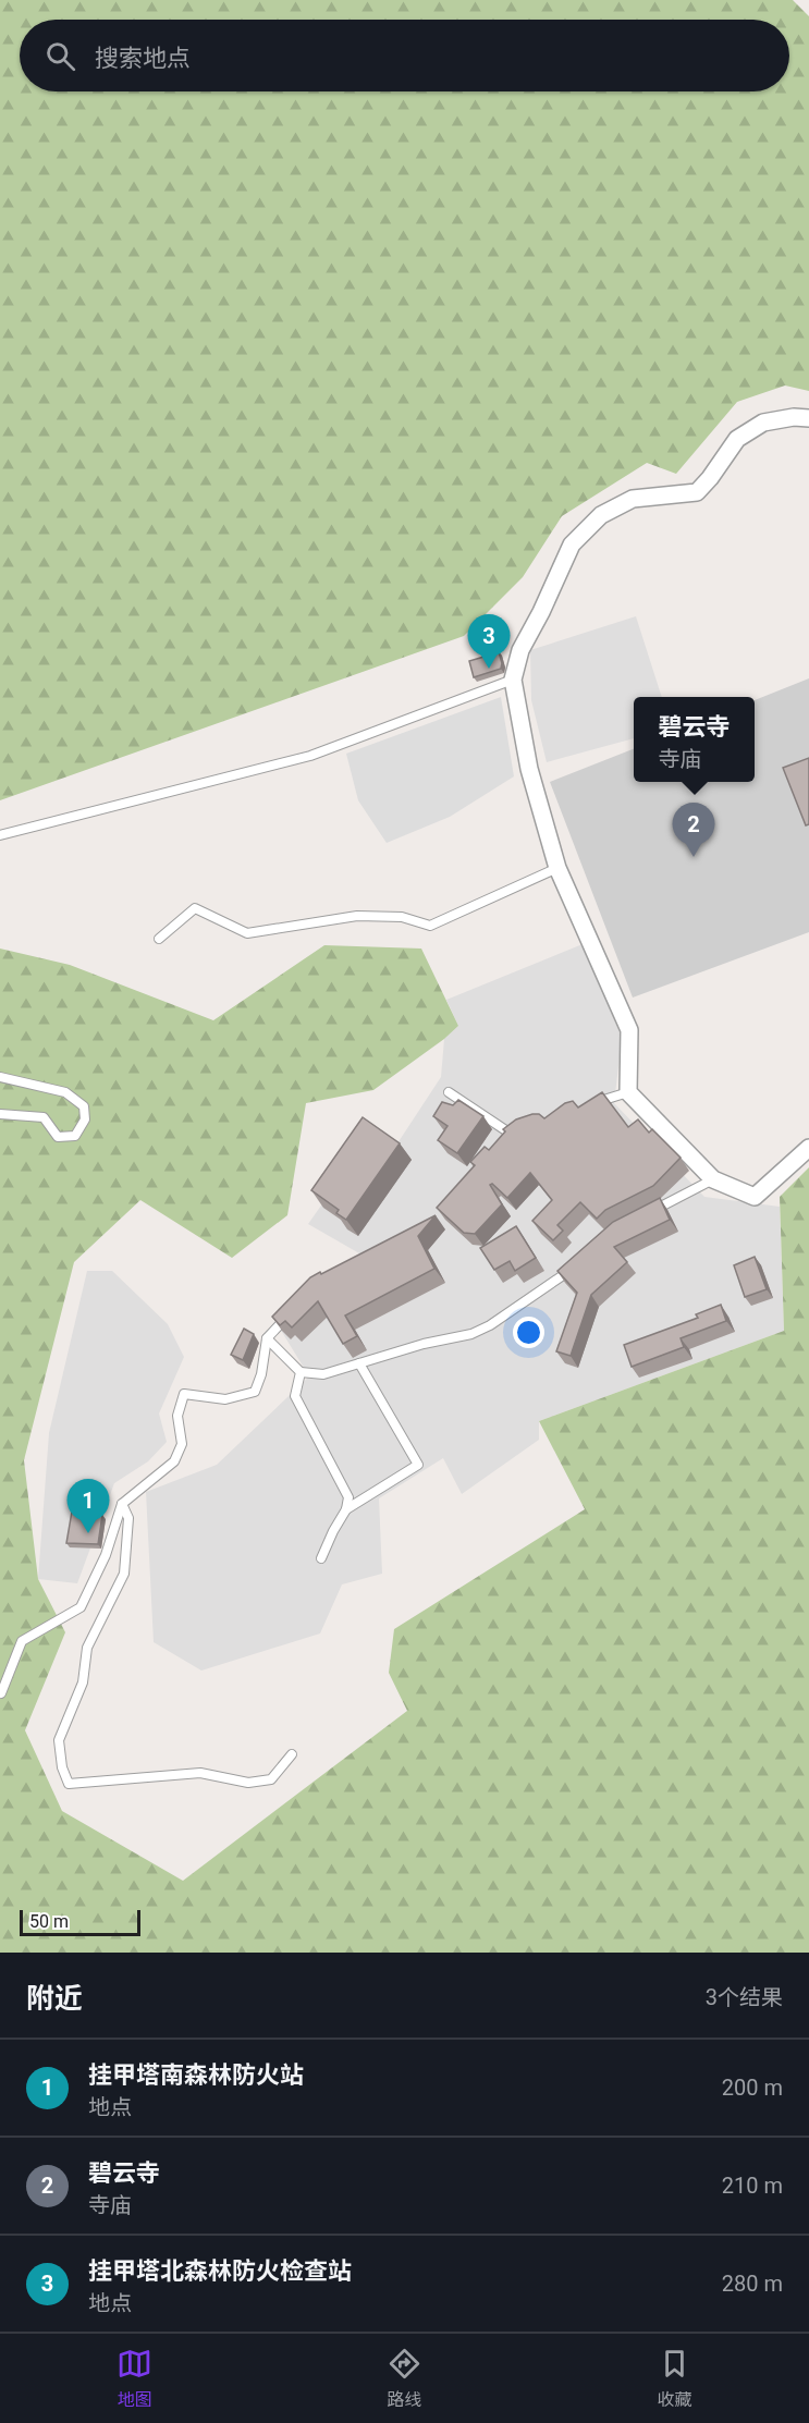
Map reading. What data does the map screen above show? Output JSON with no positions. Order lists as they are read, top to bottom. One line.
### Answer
{"scale_bar":"50 m","page":{"search":"搜索地点","pins":["3","2","1"],"popup":["碧云寺","寺庙"],"scale":"50 m","heading":["附近","3个结果"],"list":[{"mark":"1","name":"挂甲塔南森林防火站","note":"地点","value":"200 m"},{"mark":"2","name":"碧云寺","note":"寺庙","value":"210 m"},{"mark":"3","name":"挂甲塔北森林防火检查站","note":"地点","value":"280 m"}],"nav":["地图","路线","收藏"]}}
